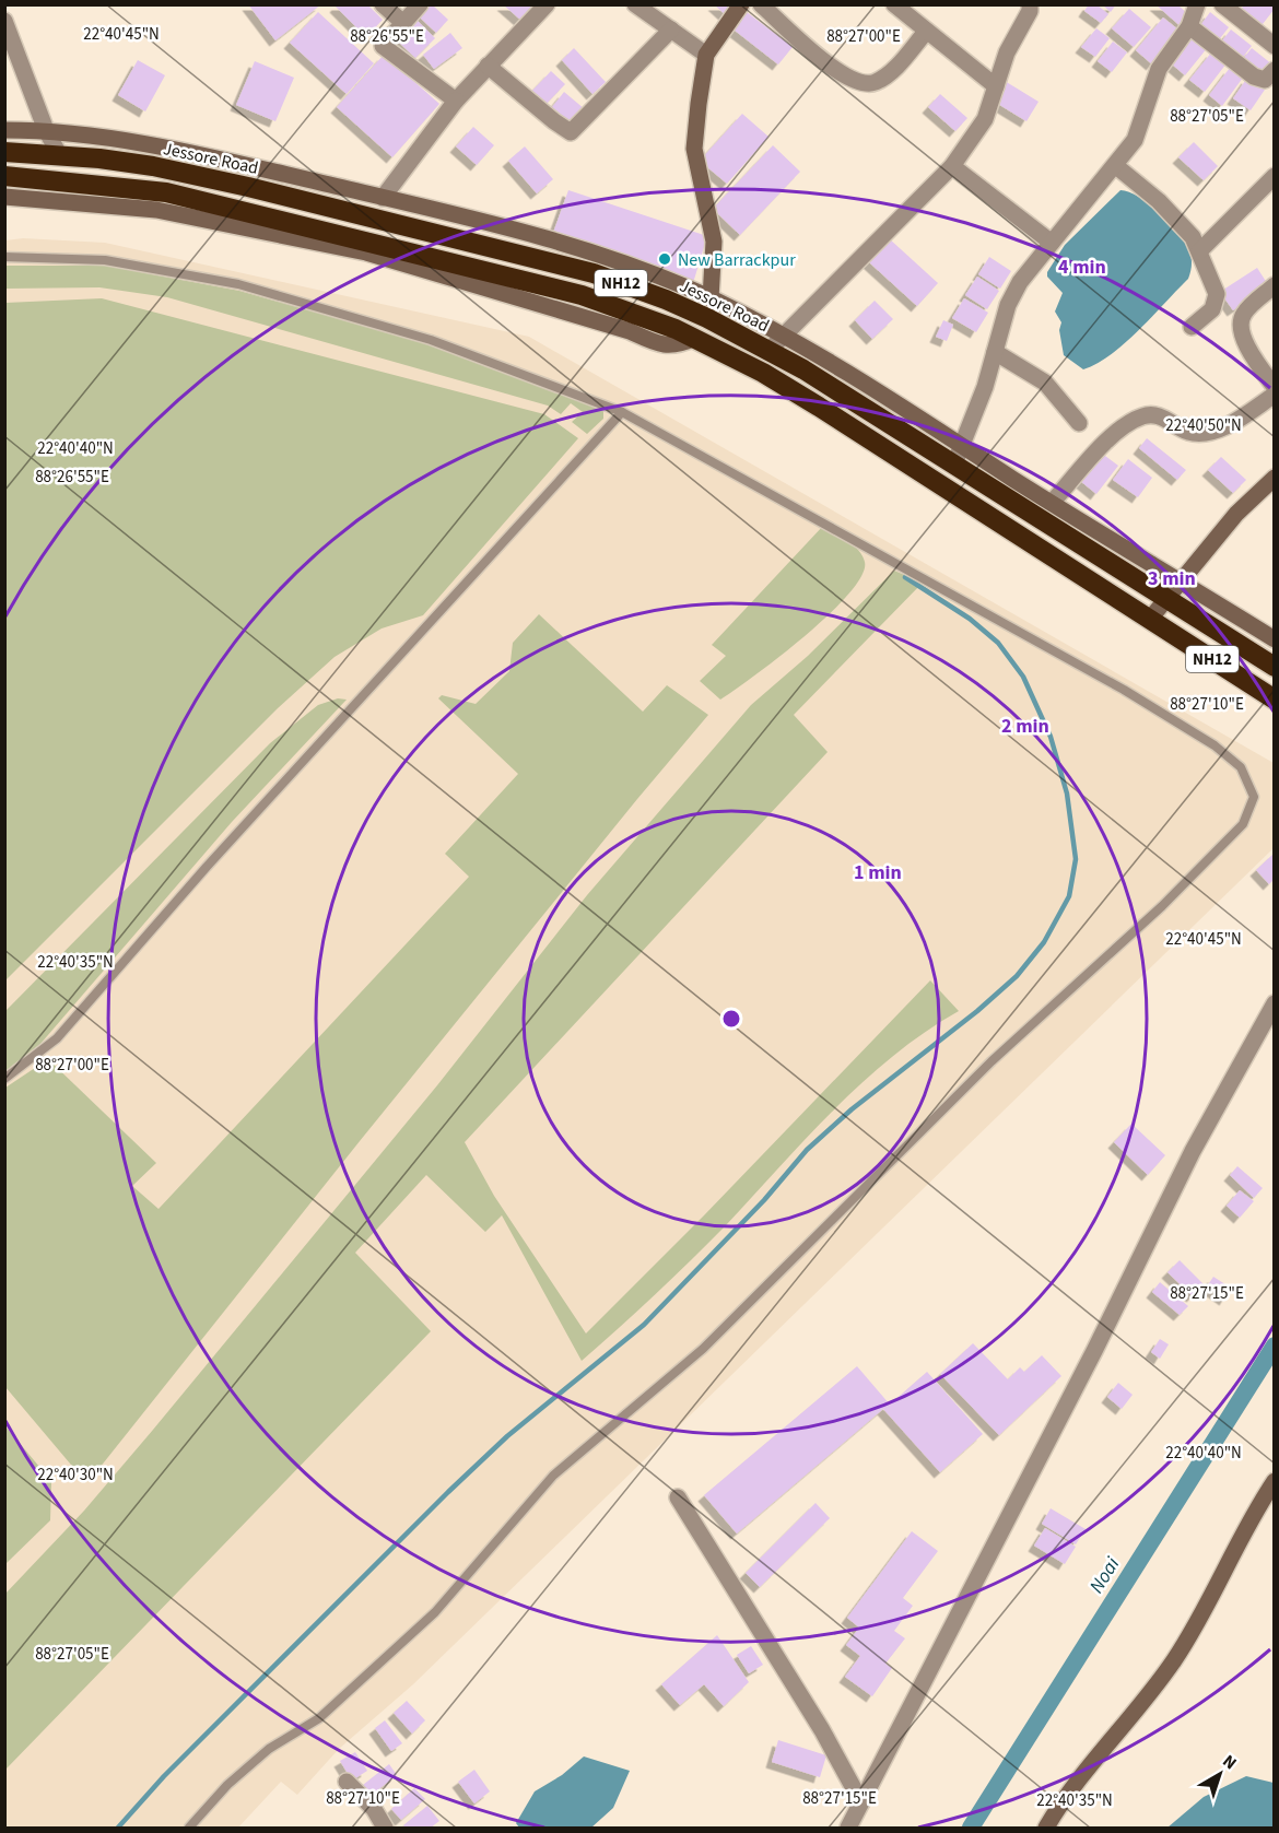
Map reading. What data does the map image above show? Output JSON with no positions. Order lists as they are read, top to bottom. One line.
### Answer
{"streets":{"highway":["Jessore Road","NH12"]},"water":["Noai"],"places":["New Barrackpur"],"north":"top right","coordinates":["22°40'45\"N","88°26'55\"E","88°27'00\"E","88°27'05\"E","22°40'50\"N","22°40'40\"N","88°27'10\"E","22°40'35\"N","88°27'15\"E","22°40'30\"N"],"rings":["4 min","3 min","2 min","1 min"]}
